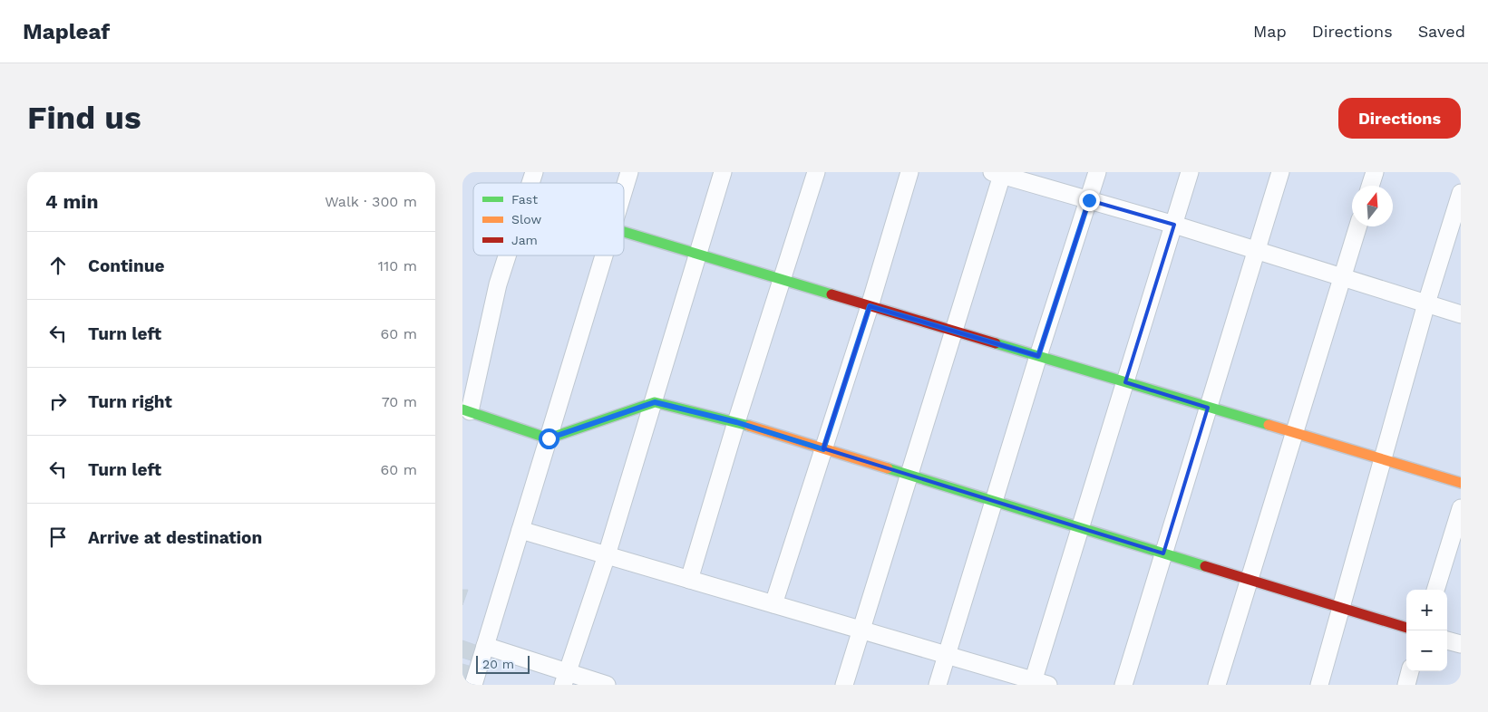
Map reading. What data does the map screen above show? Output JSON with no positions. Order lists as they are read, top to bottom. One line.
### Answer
{"legend":["Fast","Slow","Jam"],"scale_bar":"20 m","north":"top","page":{"header":"Mapleaf","nav":["Map","Directions","Saved"],"buttons":"Directions","title":"Find us","heading":["4 min","Walk · 300 m"],"list":[["Continue","110 m"],["Turn left","60 m"],["Turn right","70 m"],["Turn left","60 m"],"Arrive at destination"],"map_buttons":["+","−"],"scale":"20 m"}}
